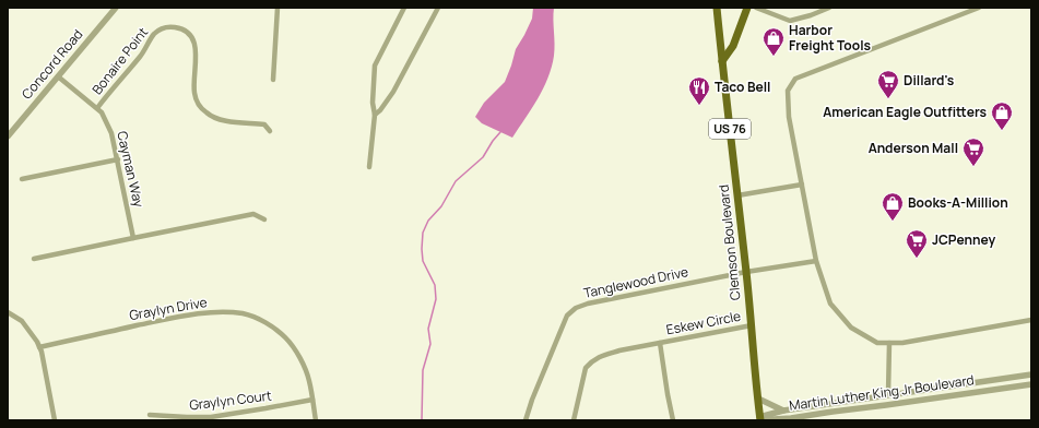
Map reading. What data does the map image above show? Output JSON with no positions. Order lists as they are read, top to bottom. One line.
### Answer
{"streets":{"main road":["US 76","Clemson Boulevard"],"street":["Bonaire Point","Concord Road","Cayman Way","Tanglewood Drive","Graylyn Drive","Eskew Circle","Martin Luther King Jr Boulevard","Graylyn Court"]},"crossings":[["Bonaire Point","Cayman Way"],["Concord Road","Cayman Way"],["Clemson Boulevard","Tanglewood Drive"],["Clemson Boulevard","Eskew Circle"],["Clemson Boulevard","Martin Luther King Jr Boulevard"],["Graylyn Drive","Graylyn Court"]],"places":{"shop":["Harbor Freight Tools","American Eagle Outfitters","Books-A-Million"],"supermarket":["Dillard's","Anderson Mall","JCPenney"],"restaurant":["Taco Bell"]}}
